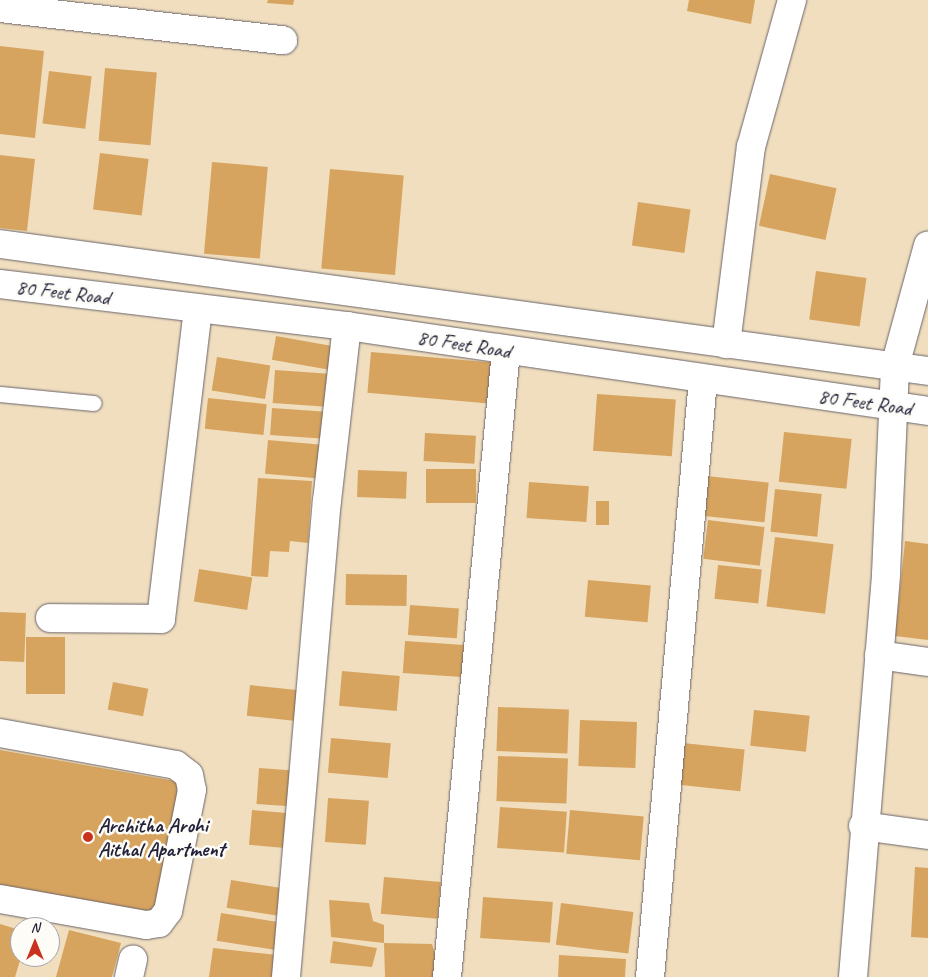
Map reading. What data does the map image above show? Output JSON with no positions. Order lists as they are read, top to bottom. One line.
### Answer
{"streets":{"street":["80 Feet Road"]},"places":["Architha Arohi Aithal Apartment"],"north":"top"}
